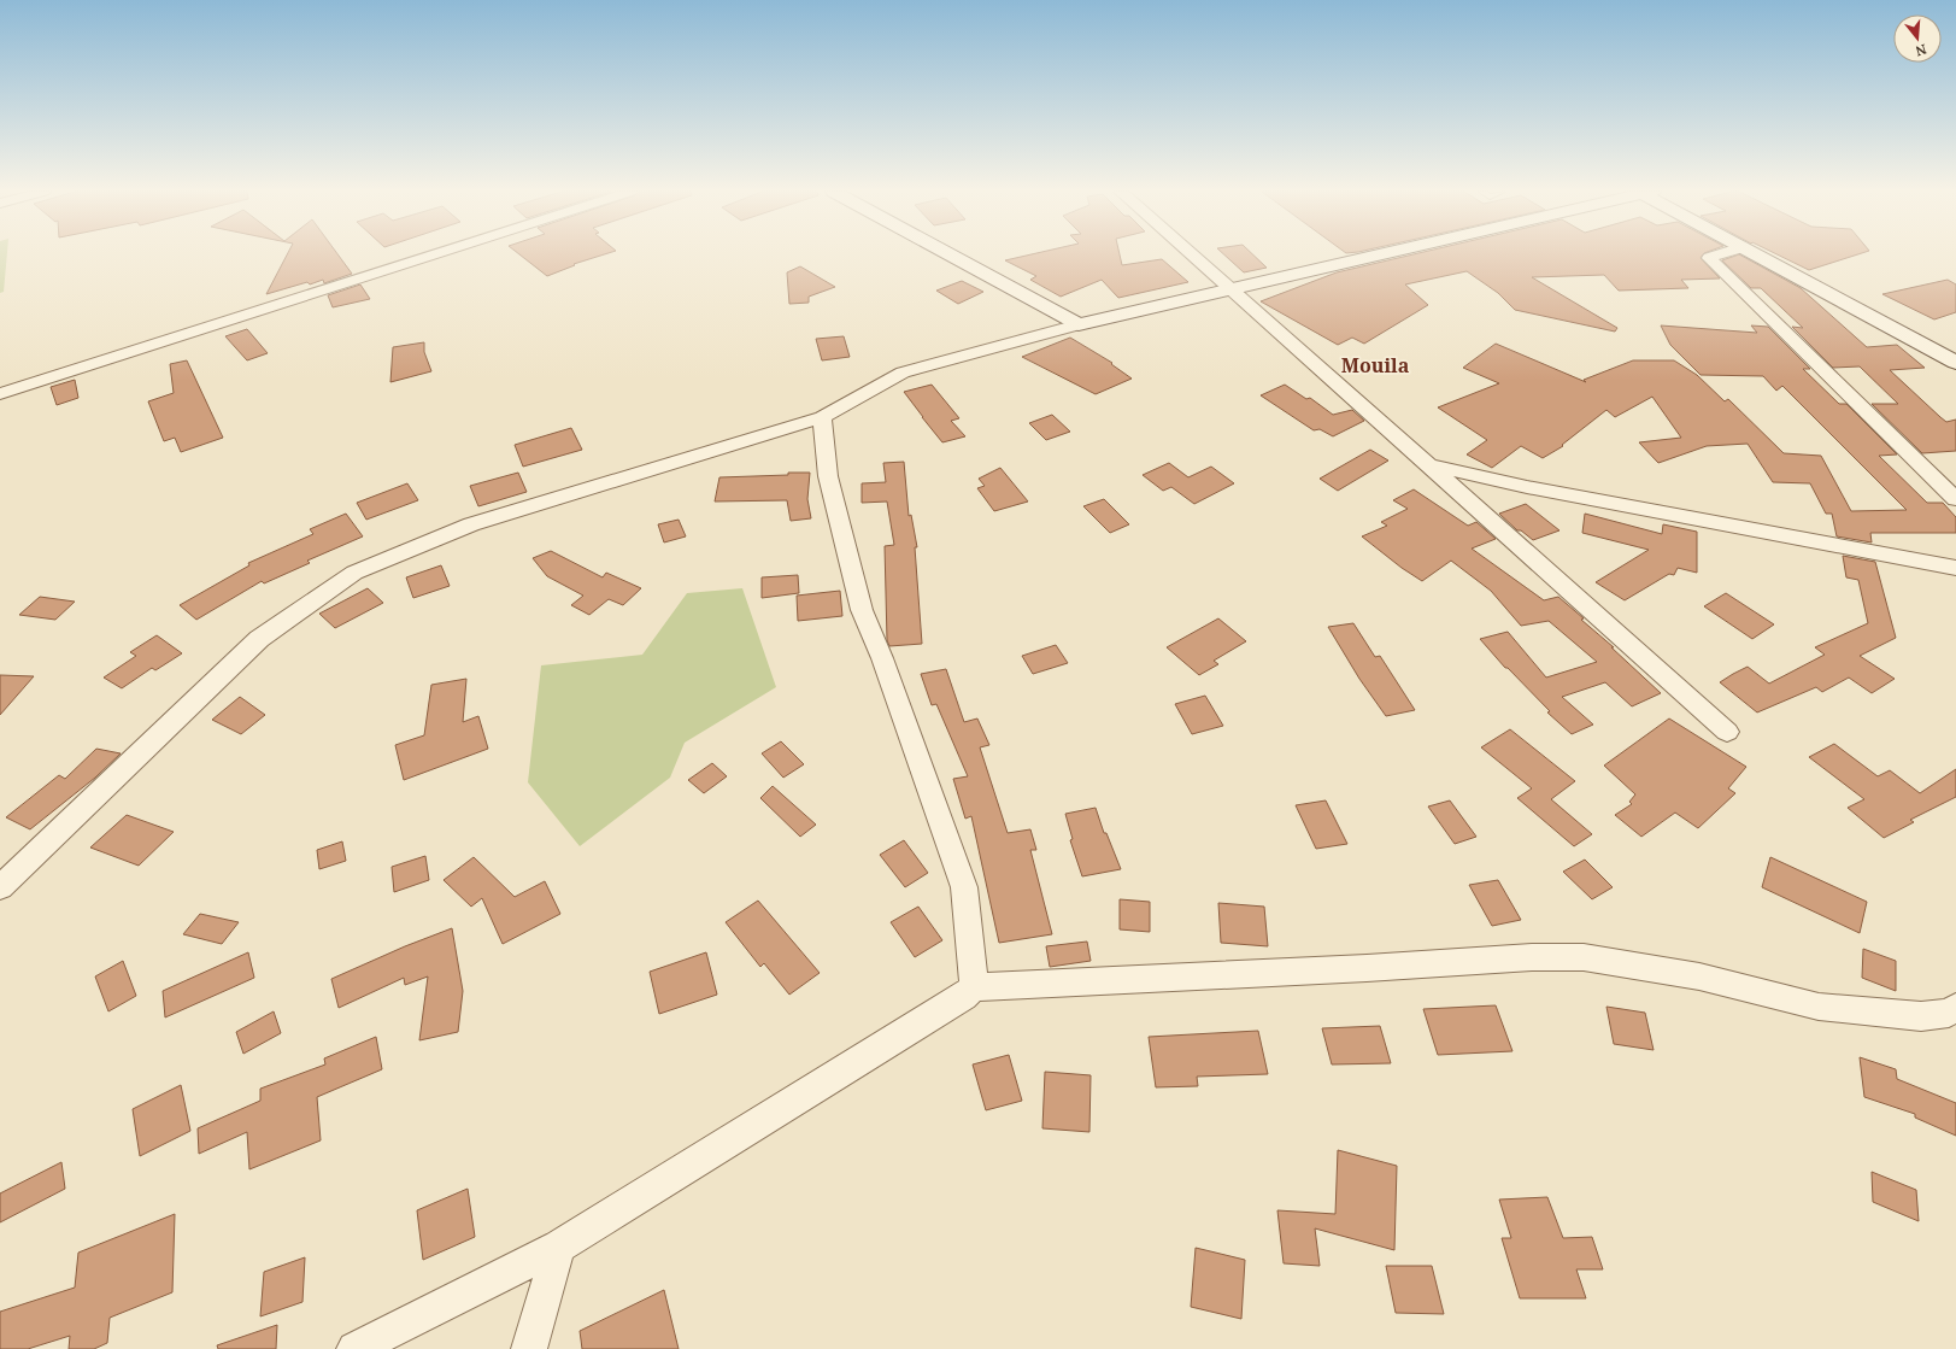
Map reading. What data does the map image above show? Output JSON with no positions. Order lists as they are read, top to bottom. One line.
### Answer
{"districts":["Mouila"],"north":"bottom"}
